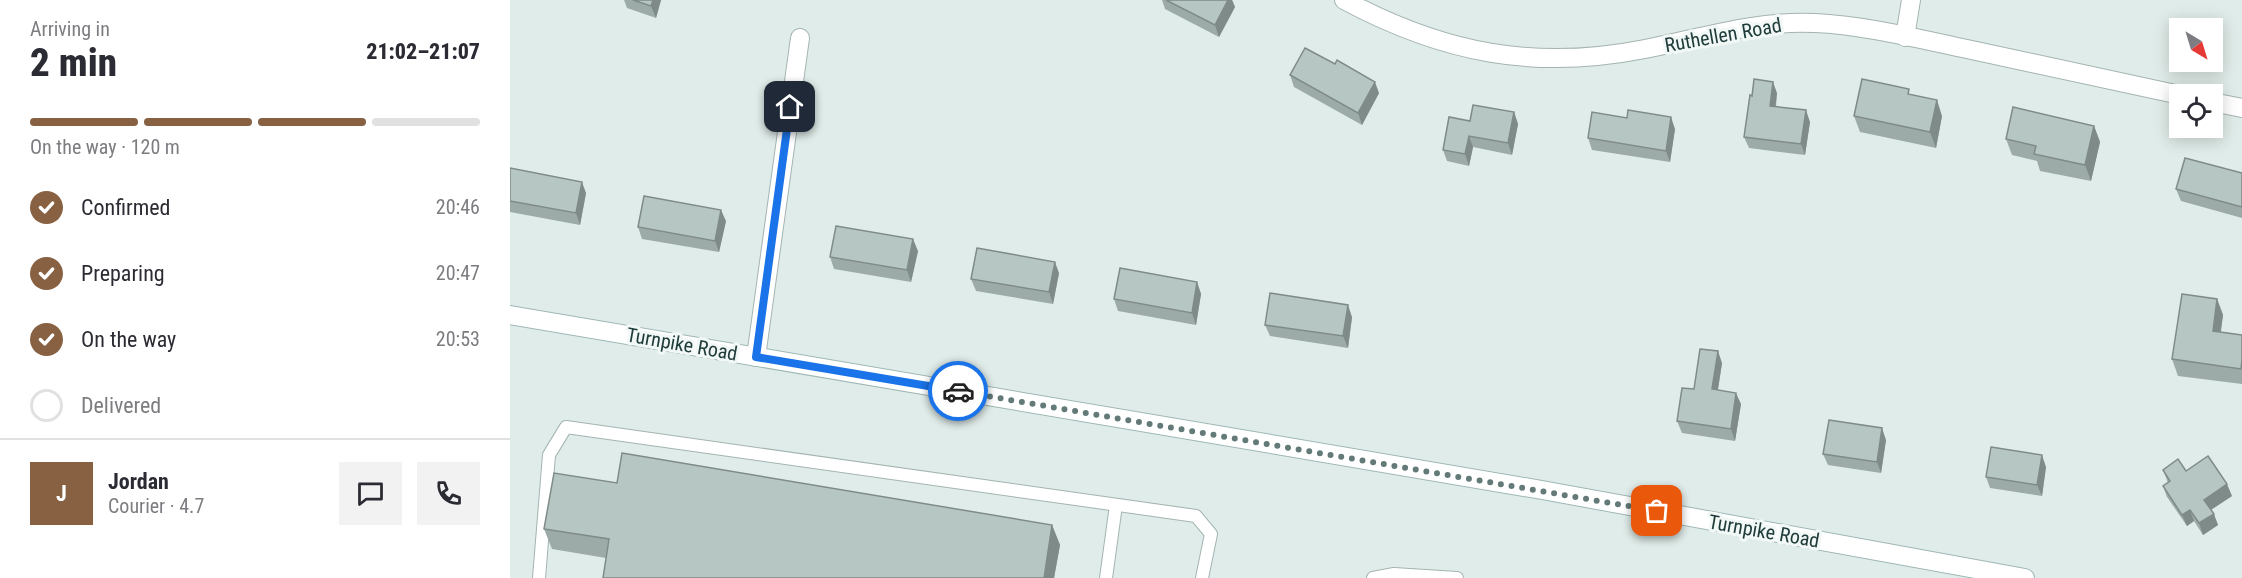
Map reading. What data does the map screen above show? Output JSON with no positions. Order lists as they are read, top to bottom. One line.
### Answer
{"streets":{"main road":["Ruthellen Road","Turnpike Road"]},"north":"bottom right","page":{"heading":["2 min","Arriving in","21:02–21:07"],"panel":["Jordan","Courier · 4.7"],"bar":"On the way · 120 m","list":[["Confirmed","20:46"],["Preparing","20:47"],["On the way","20:53"],"Delivered"],"round":"J"}}
